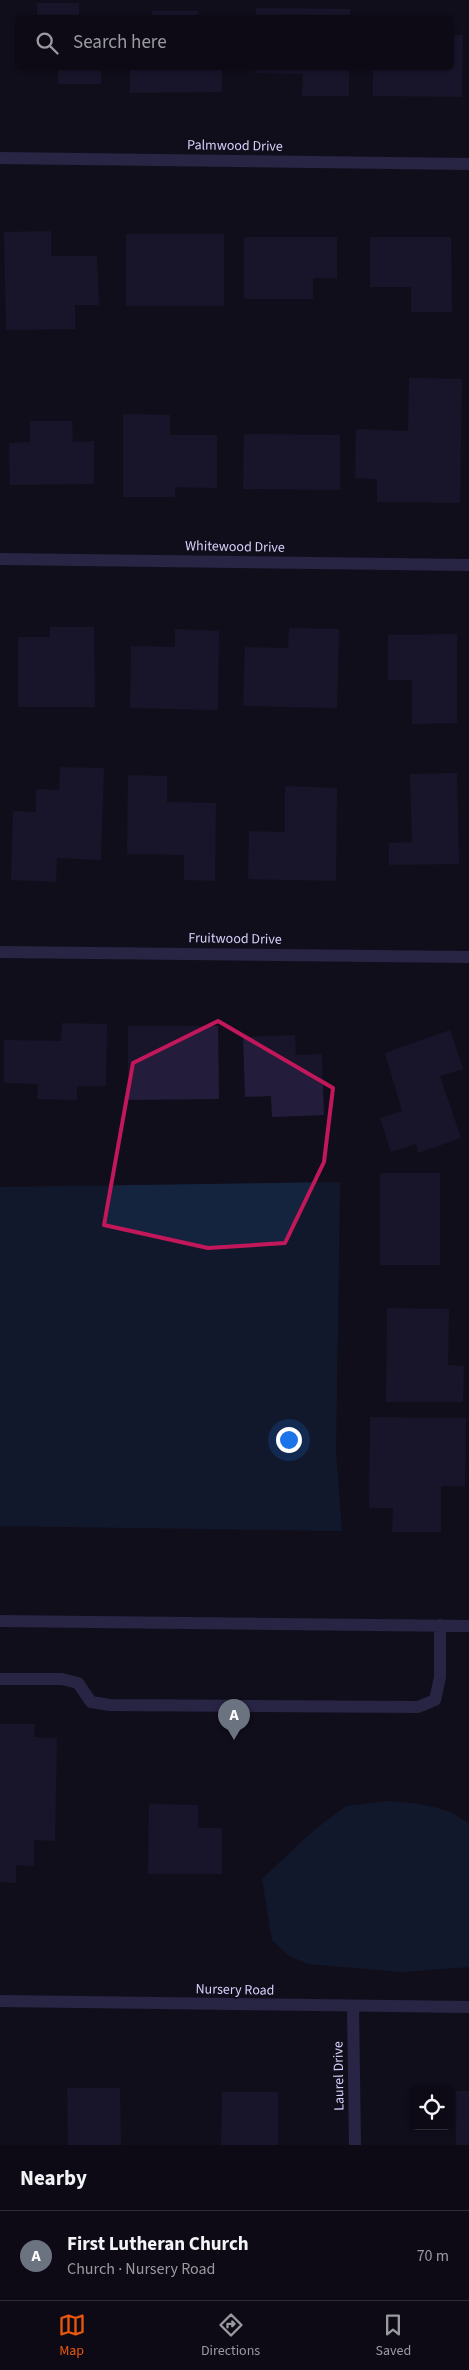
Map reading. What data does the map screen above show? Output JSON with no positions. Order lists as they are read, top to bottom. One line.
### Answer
{"streets":{"street":["Palmwood Drive","Whitewood Drive","Fruitwood Drive","Nursery Road","Laurel Drive"]},"crossings":[["Nursery Road","Laurel Drive"]],"page":{"search":"Search here","pins":"A","heading":"Nearby","list":[{"mark":"A","name":"First Lutheran Church","note":"Church · Nursery Road","value":"70 m"}],"nav":["Map","Directions","Saved"]}}
